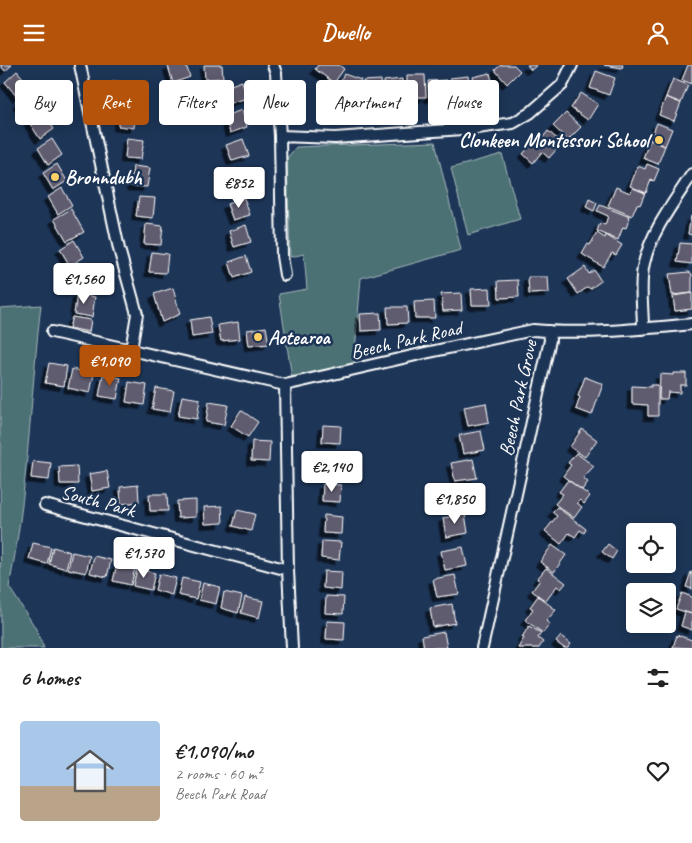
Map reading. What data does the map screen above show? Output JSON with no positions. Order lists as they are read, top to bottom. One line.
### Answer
{"streets":{"street":["Beech Park Road","Beech Park Grove","South Park"]},"crossings":[["Beech Park Road","Beech Park Grove"]],"places":["Clonkeen Montessori School","Bronndubh","Aotearoa"],"page":{"header":"Dwello","chip":["Buy","Rent","Filters","New","Apartment","House"],"price":["€852","€1,560","€1,090","€2,140","€1,850","€1,570"],"heading":"6 homes","list":[{"name":"€1,090/mo","note":"2 rooms · 60 m² · Beech Park Road"}]}}
